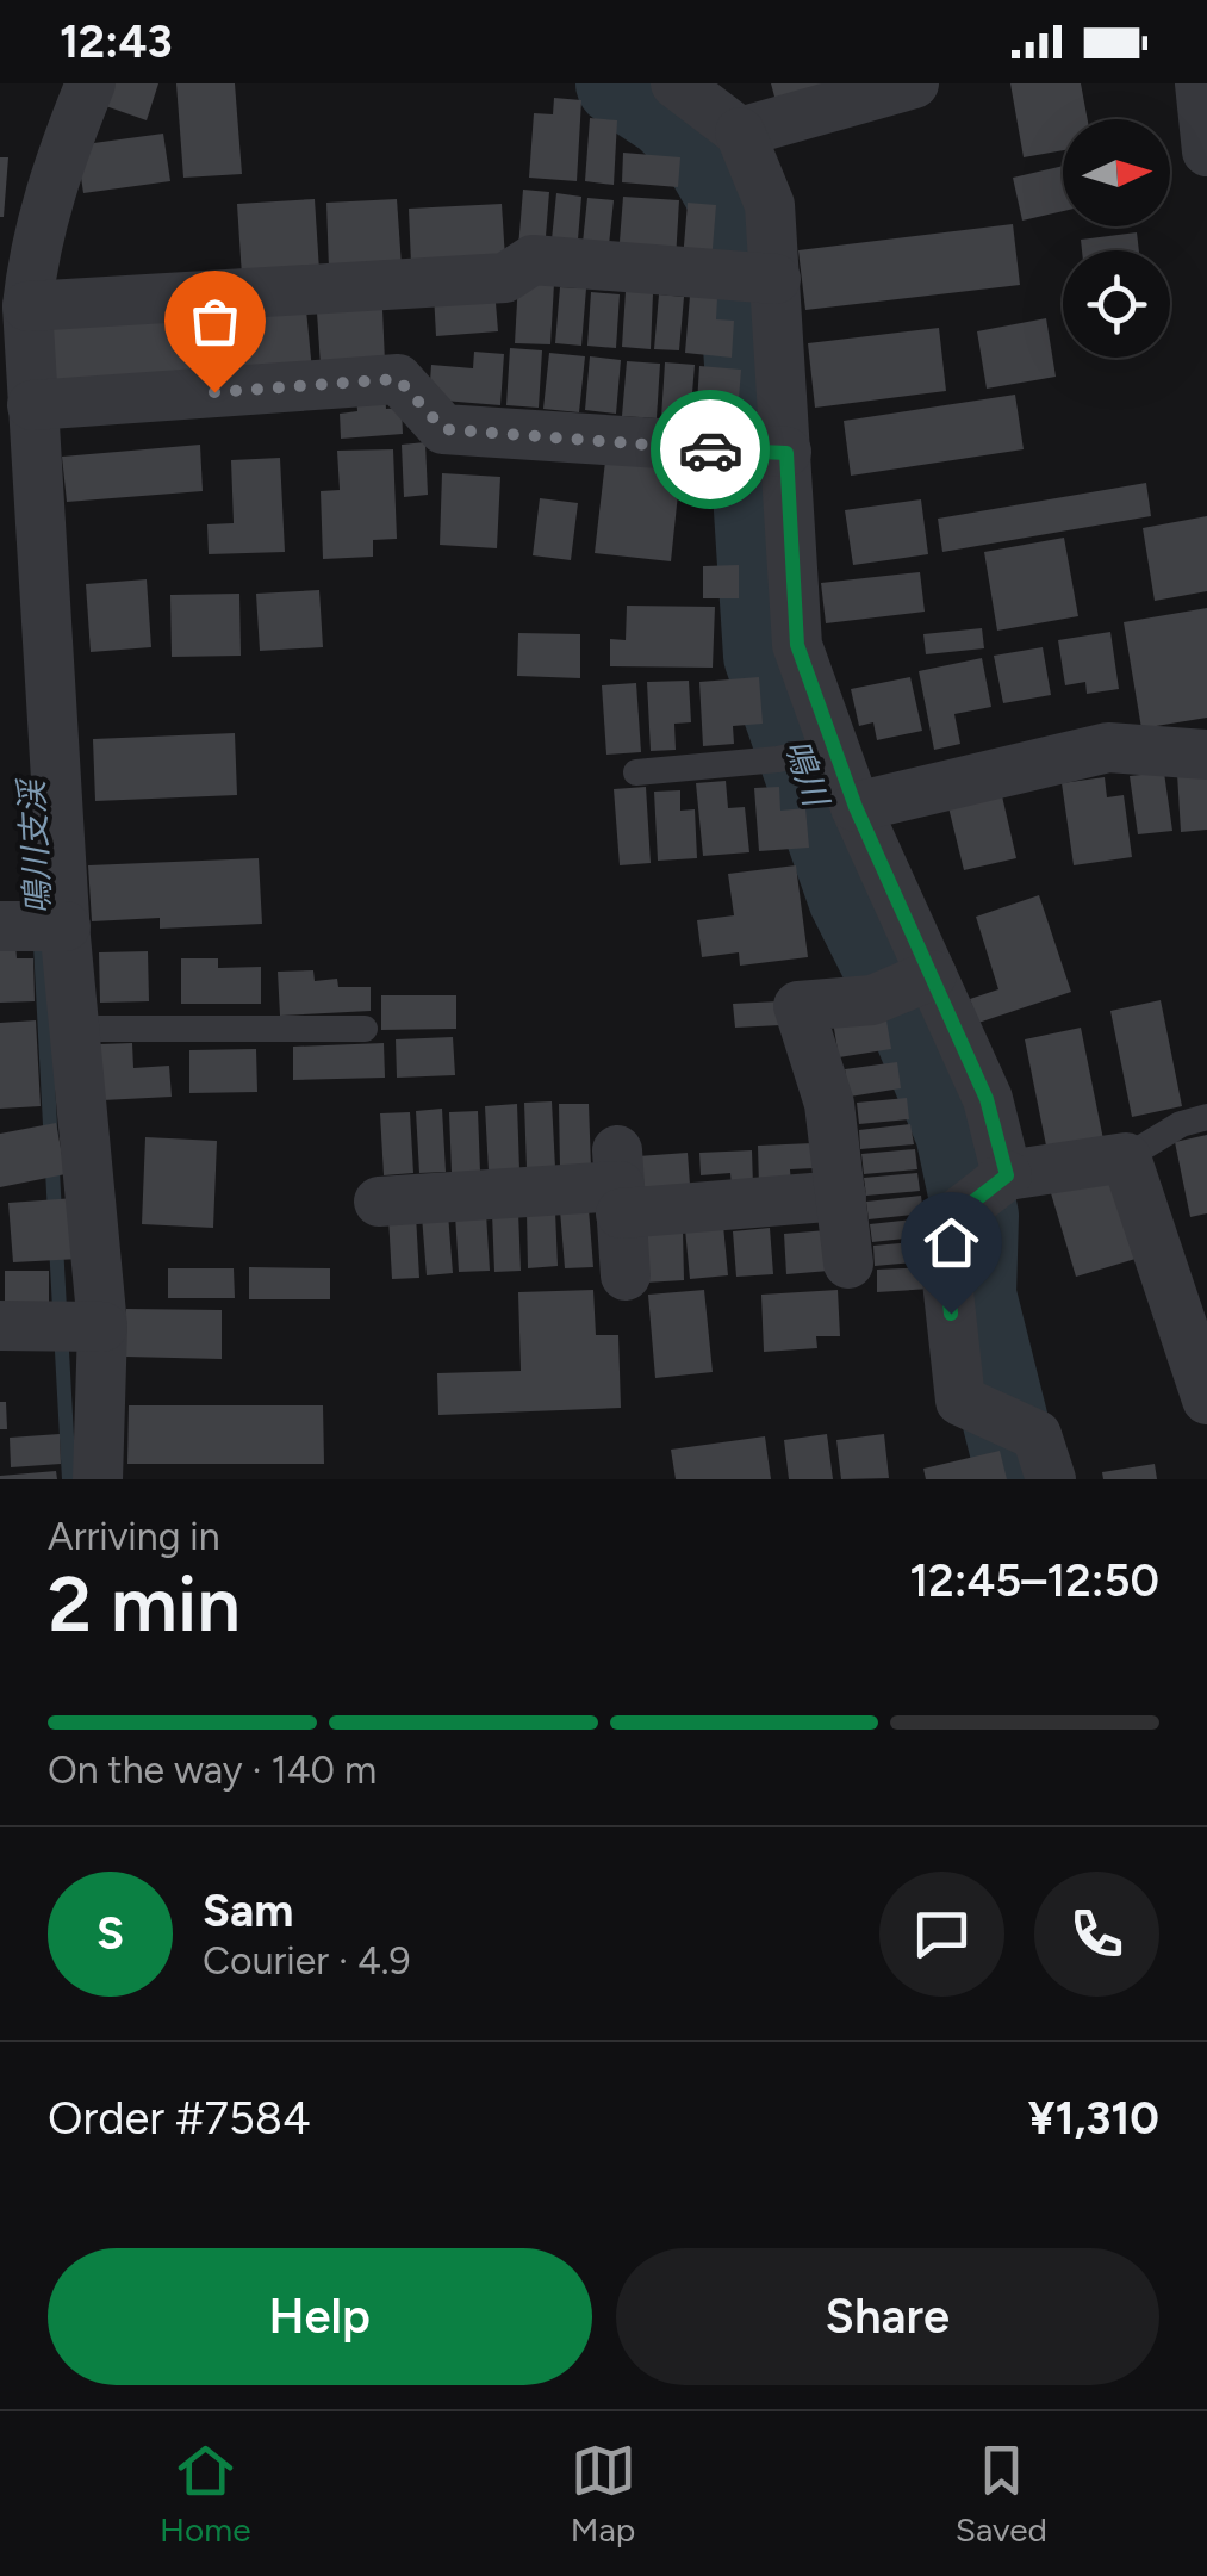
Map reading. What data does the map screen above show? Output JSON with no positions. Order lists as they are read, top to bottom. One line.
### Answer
{"water":["鳴川","鳴川支渓"],"north":"right","page":{"status":"12:43","heading":["2 min","Arriving in","12:45–12:50"],"panel":["Sam","Courier · 4.9","Order #7584","¥1,310"],"bar":"On the way · 140 m","round":"S","buttons":["Help","Share"],"tabs":["Home","Map","Saved"]}}
